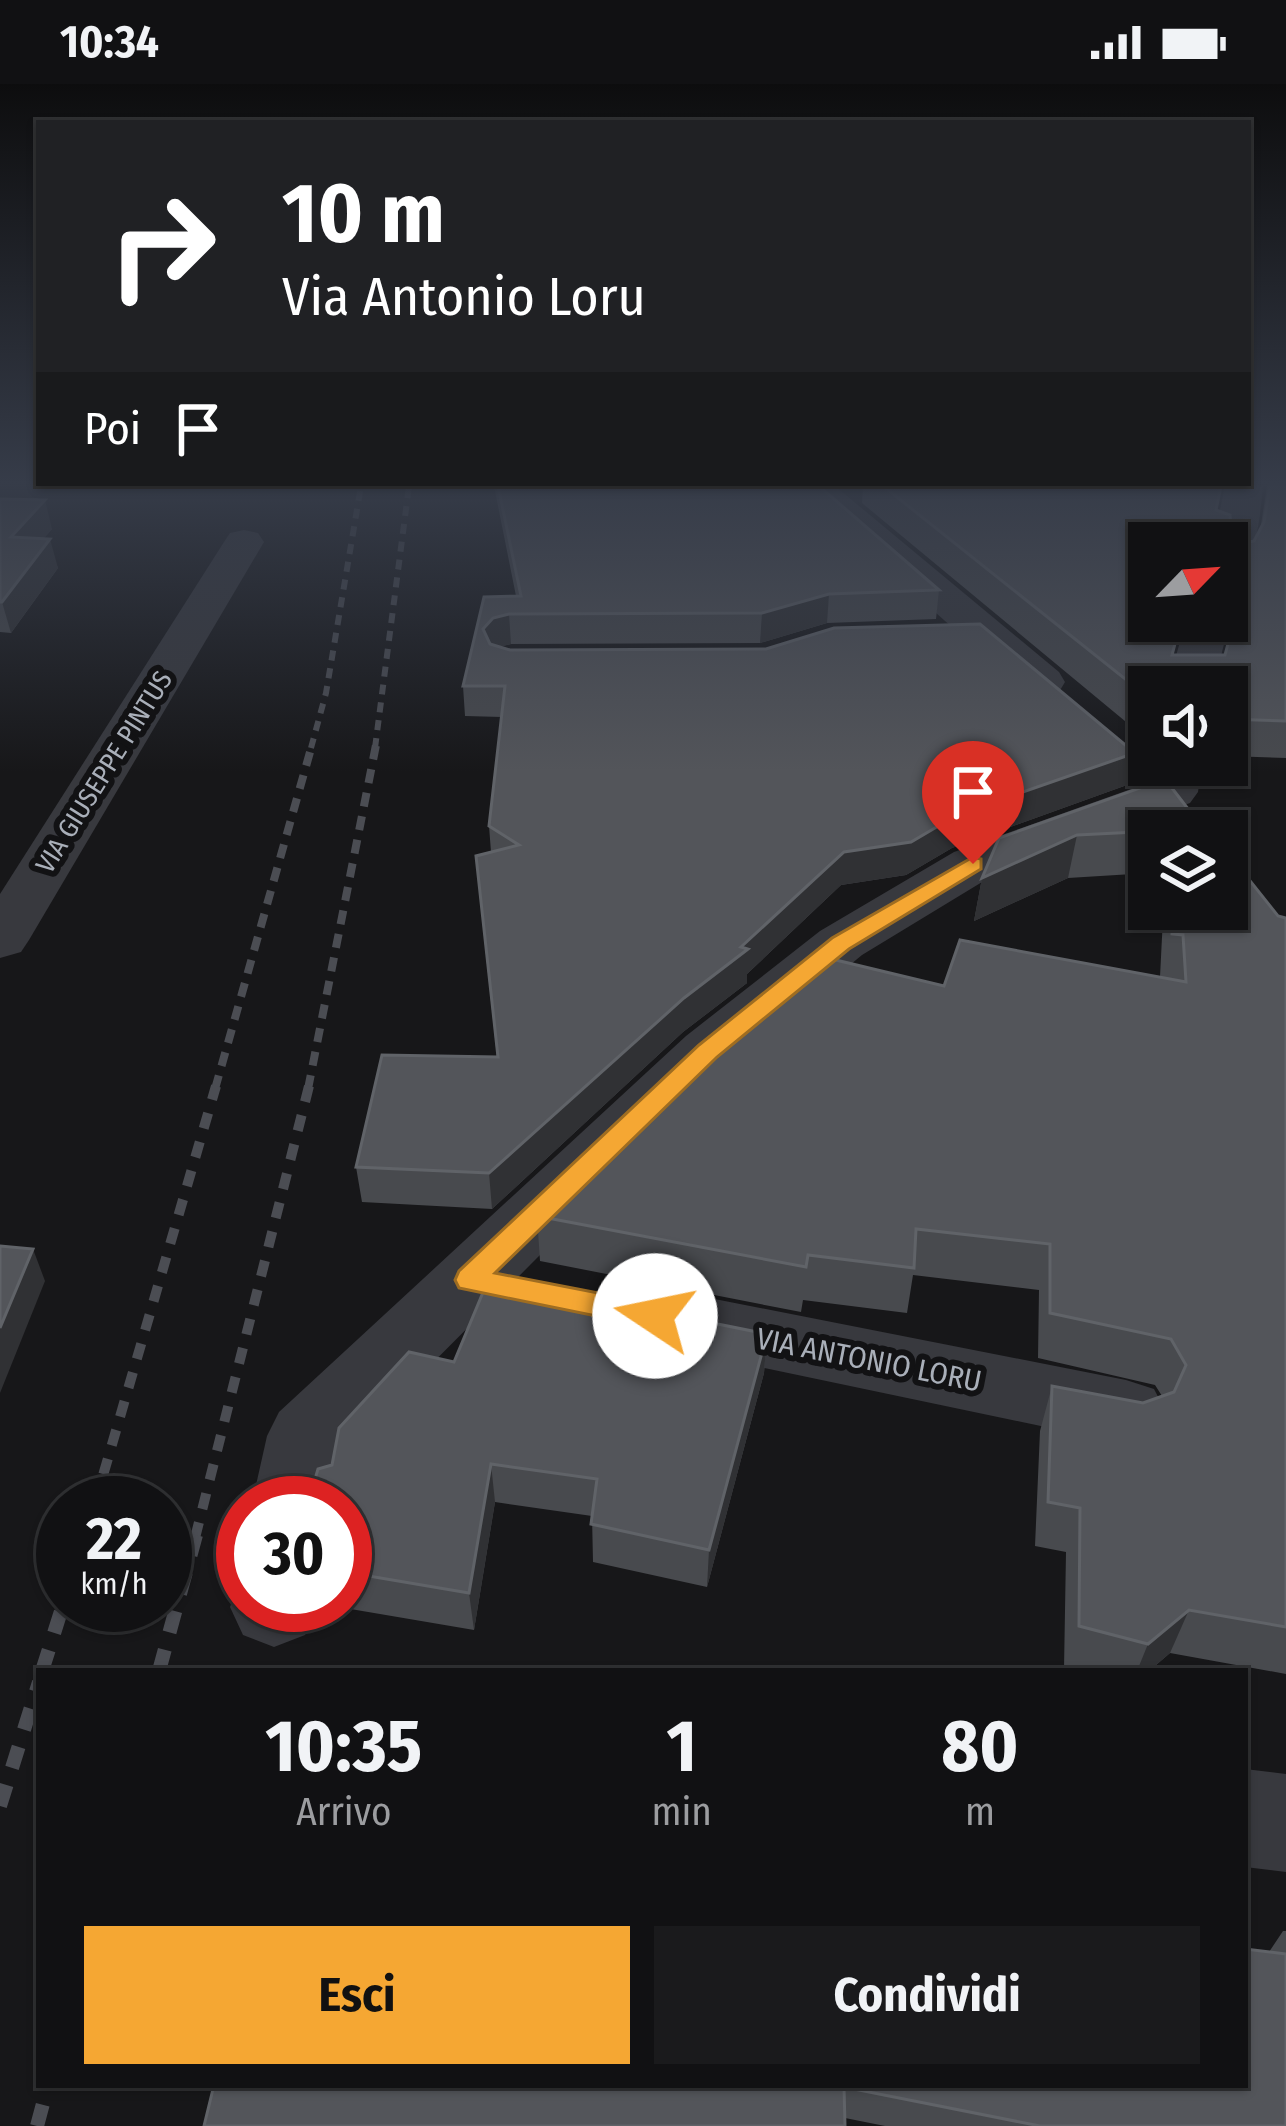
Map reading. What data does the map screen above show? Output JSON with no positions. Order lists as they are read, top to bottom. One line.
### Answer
{"streets":{"street":["VIA GIUSEPPE PINTUS","VIA ANTONIO LORU"]},"north":"top right","page":{"status":"10:34","turn":["10 m","Via Antonio Loru"],"then":"Poi","speed":"22 km/h","limit":"30","eta":["10:35","Arrivo","1","min","80","m"],"buttons":["Esci","Condividi"]}}
